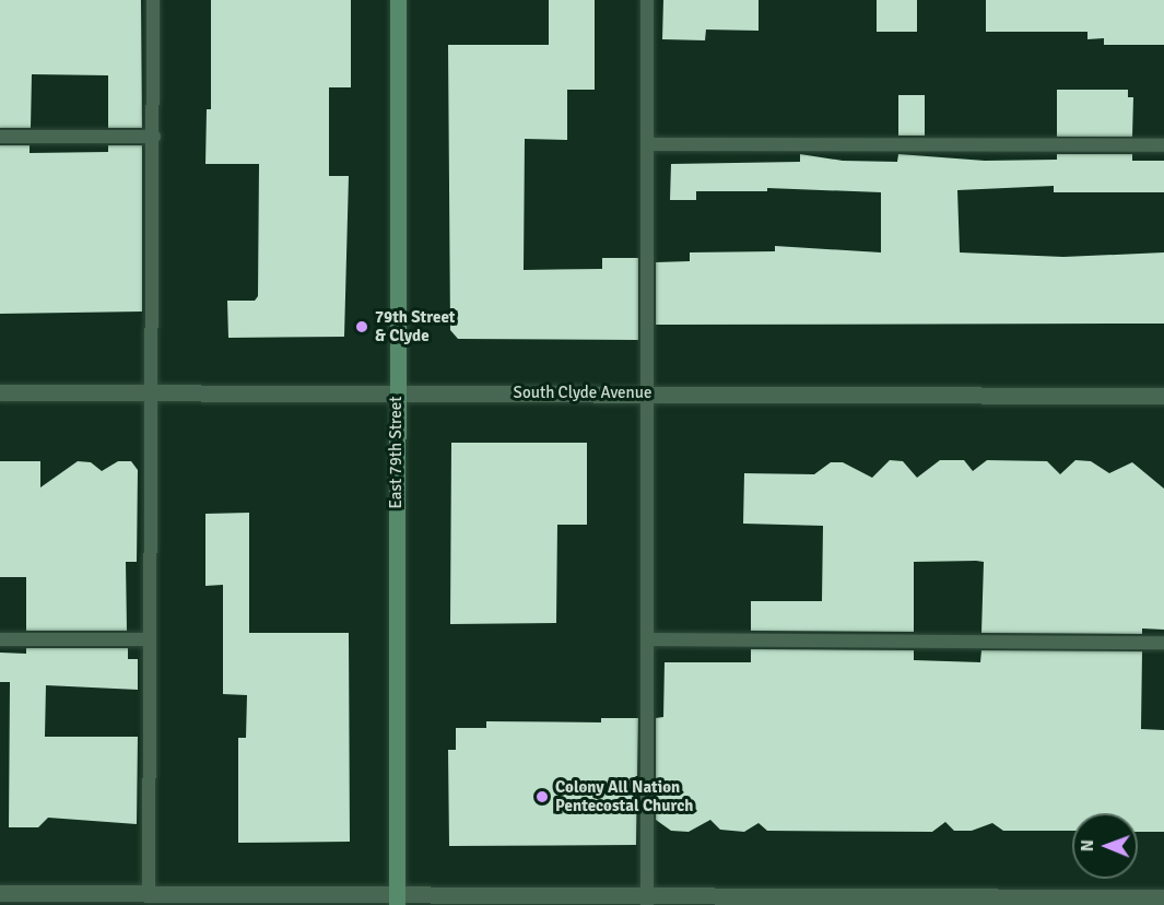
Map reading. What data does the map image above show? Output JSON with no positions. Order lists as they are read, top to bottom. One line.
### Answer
{"streets":{"main road":["East 79th Street"],"street":["South Clyde Avenue"]},"crossings":[["South Clyde Avenue","East 79th Street"]],"places":["79th Street & Clyde","Colony All Nation Pentecostal Church"],"north":"left"}
